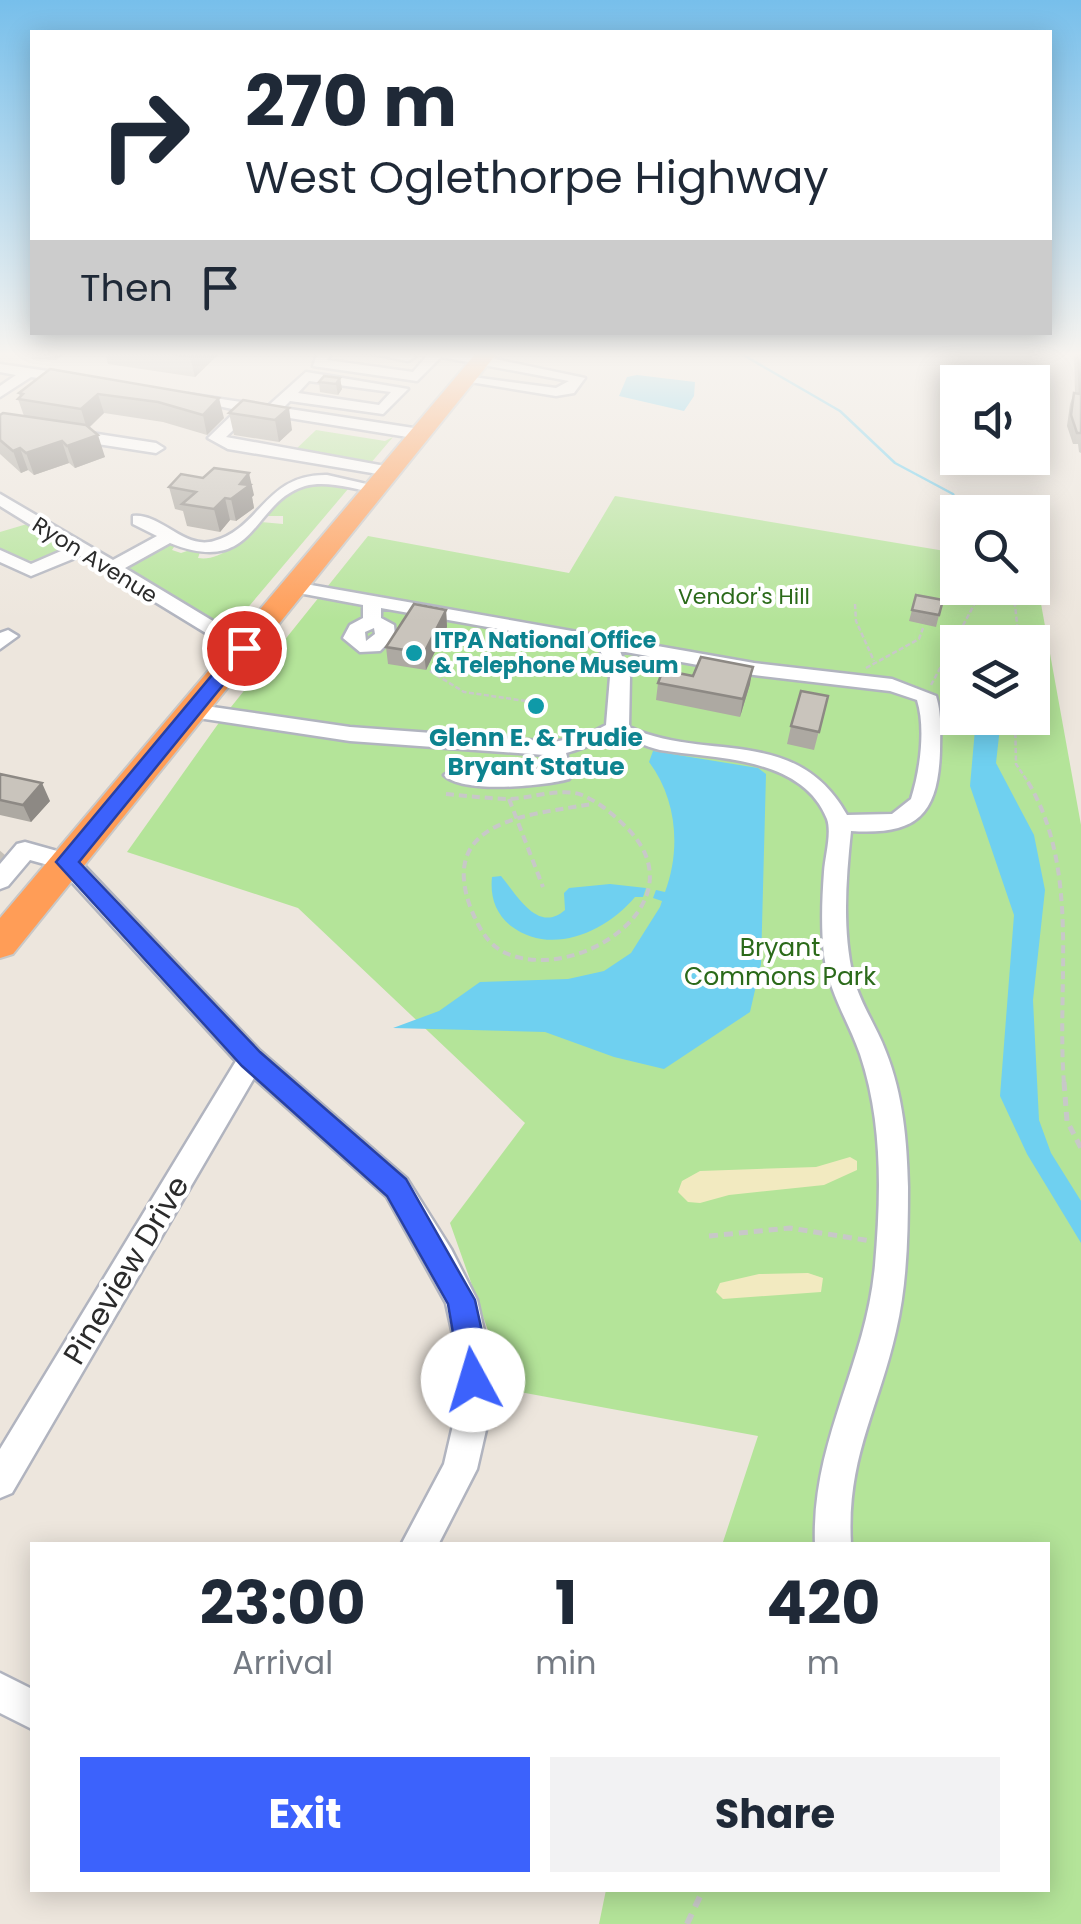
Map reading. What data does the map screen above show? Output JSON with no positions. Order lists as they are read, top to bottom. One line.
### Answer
{"streets":{"street":["Ryon Avenue","Pineview Drive"]},"parks":["Vendor's Hill","Bryant Commons Park"],"places":["ITPA National Office & Telephone Museum","Glenn E. & Trudie Bryant Statue"],"page":{"turn":["270 m","West Oglethorpe Highway"],"then":"Then","eta":["23:00","Arrival","1","min","420","m"],"buttons":["Exit","Share"]}}
